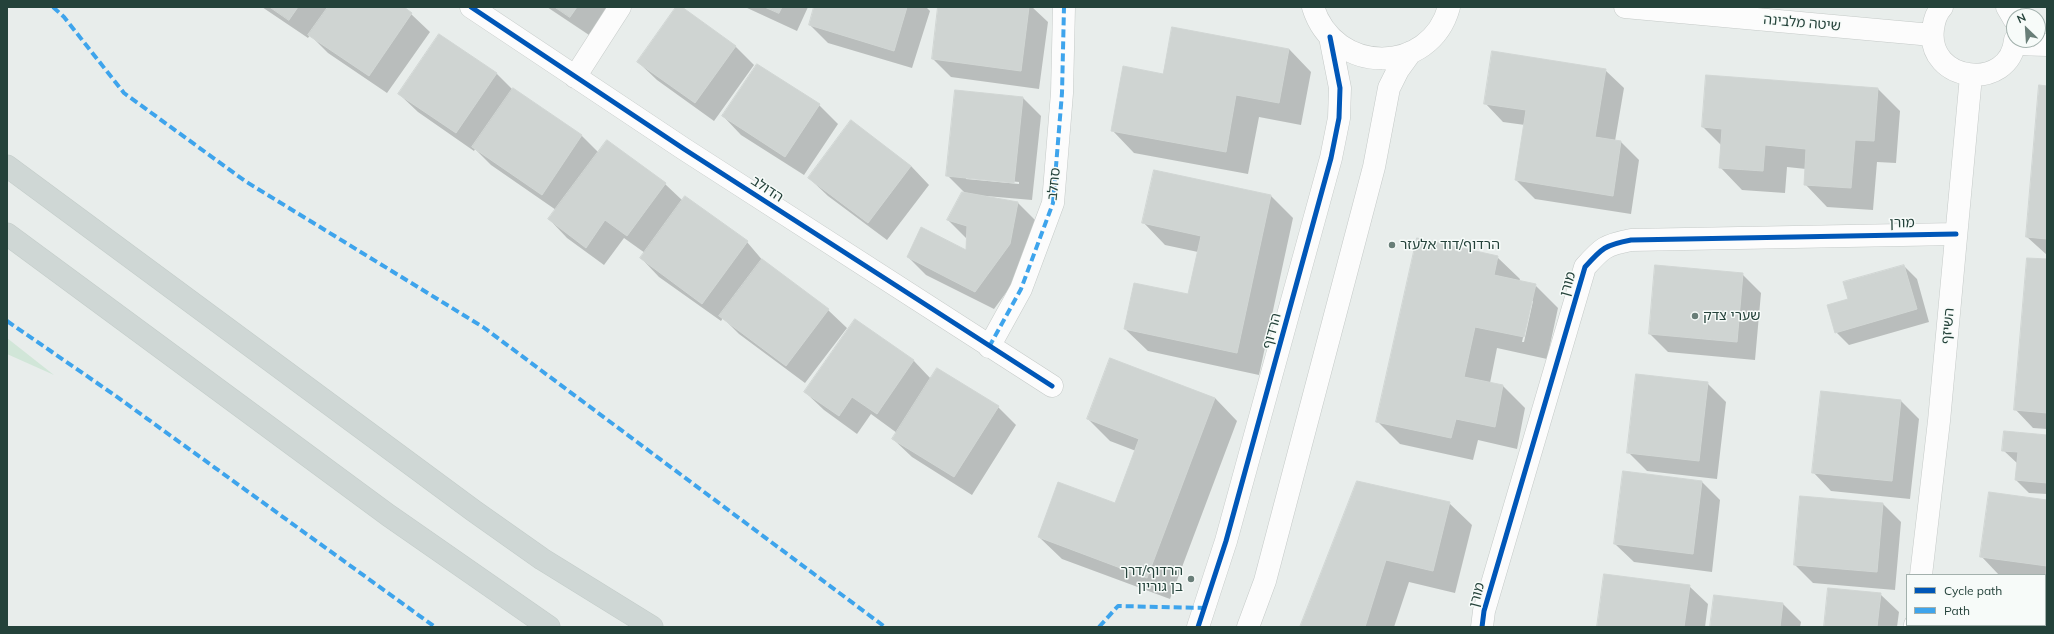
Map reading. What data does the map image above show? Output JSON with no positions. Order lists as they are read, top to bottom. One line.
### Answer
{"streets":{"street":["שיטה מלבינה","סחלב","הדולב","מורן","השיזף","הרדוף"]},"crossings":[["סחלב","הדולב"],["מורן","השיזף"]],"places":["הרדוף/דוד אלעזר","שערי צדק","הרדוף/דרך בן גוריון"],"legend":["Cycle path","Path"],"north":"top left"}
